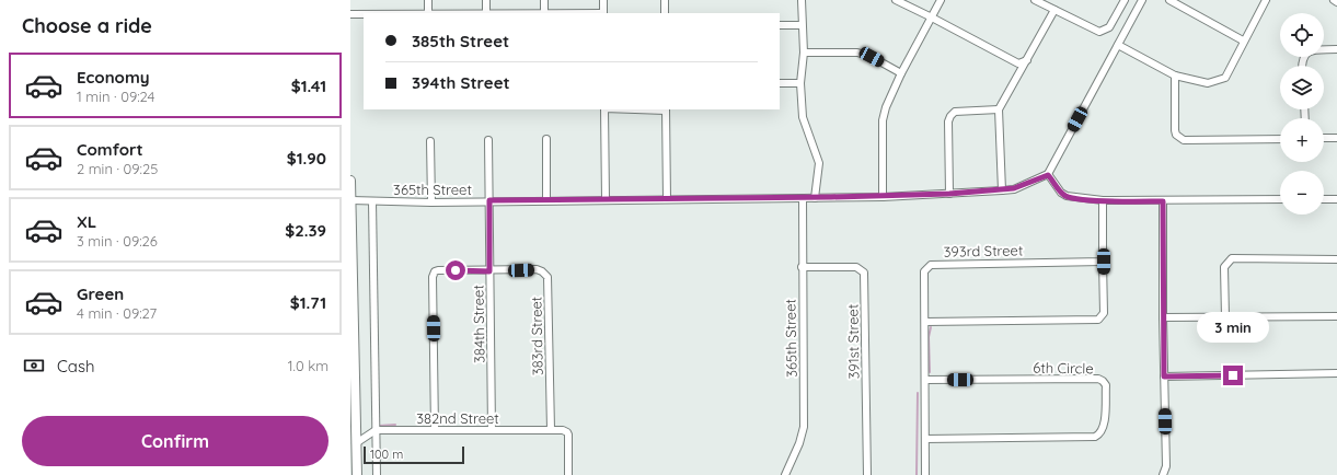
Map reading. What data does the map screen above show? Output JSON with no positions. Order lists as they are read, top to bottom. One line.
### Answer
{"streets":{"street":["365th Street","393rd Street","384th Street","383rd Street","391st Street","6th Circle","382nd Street"]},"crossings":[["365th Street","384th Street"],["365th Street","391st Street"],["393rd Street","6th Circle"],["384th Street","383rd Street"],["384th Street","382nd Street"],["383rd Street","382nd Street"]],"scale_bar":"100 m","page":{"heading":"Choose a ride","map_buttons":["+","−"],"banner":["385th Street","394th Street"],"list":[{"name":"Economy","note":"1 min · 09:24","value":"$1.41"},{"name":"Comfort","note":"2 min · 09:25","value":"$1.90"},{"name":"XL","note":"3 min · 09:26","value":"$2.39"},{"name":"Green","note":"4 min · 09:27","value":"$1.71"}],"bubble":"3 min","pay":["Cash","1.0 km"],"buttons":"Confirm","scale":"100 m"}}
